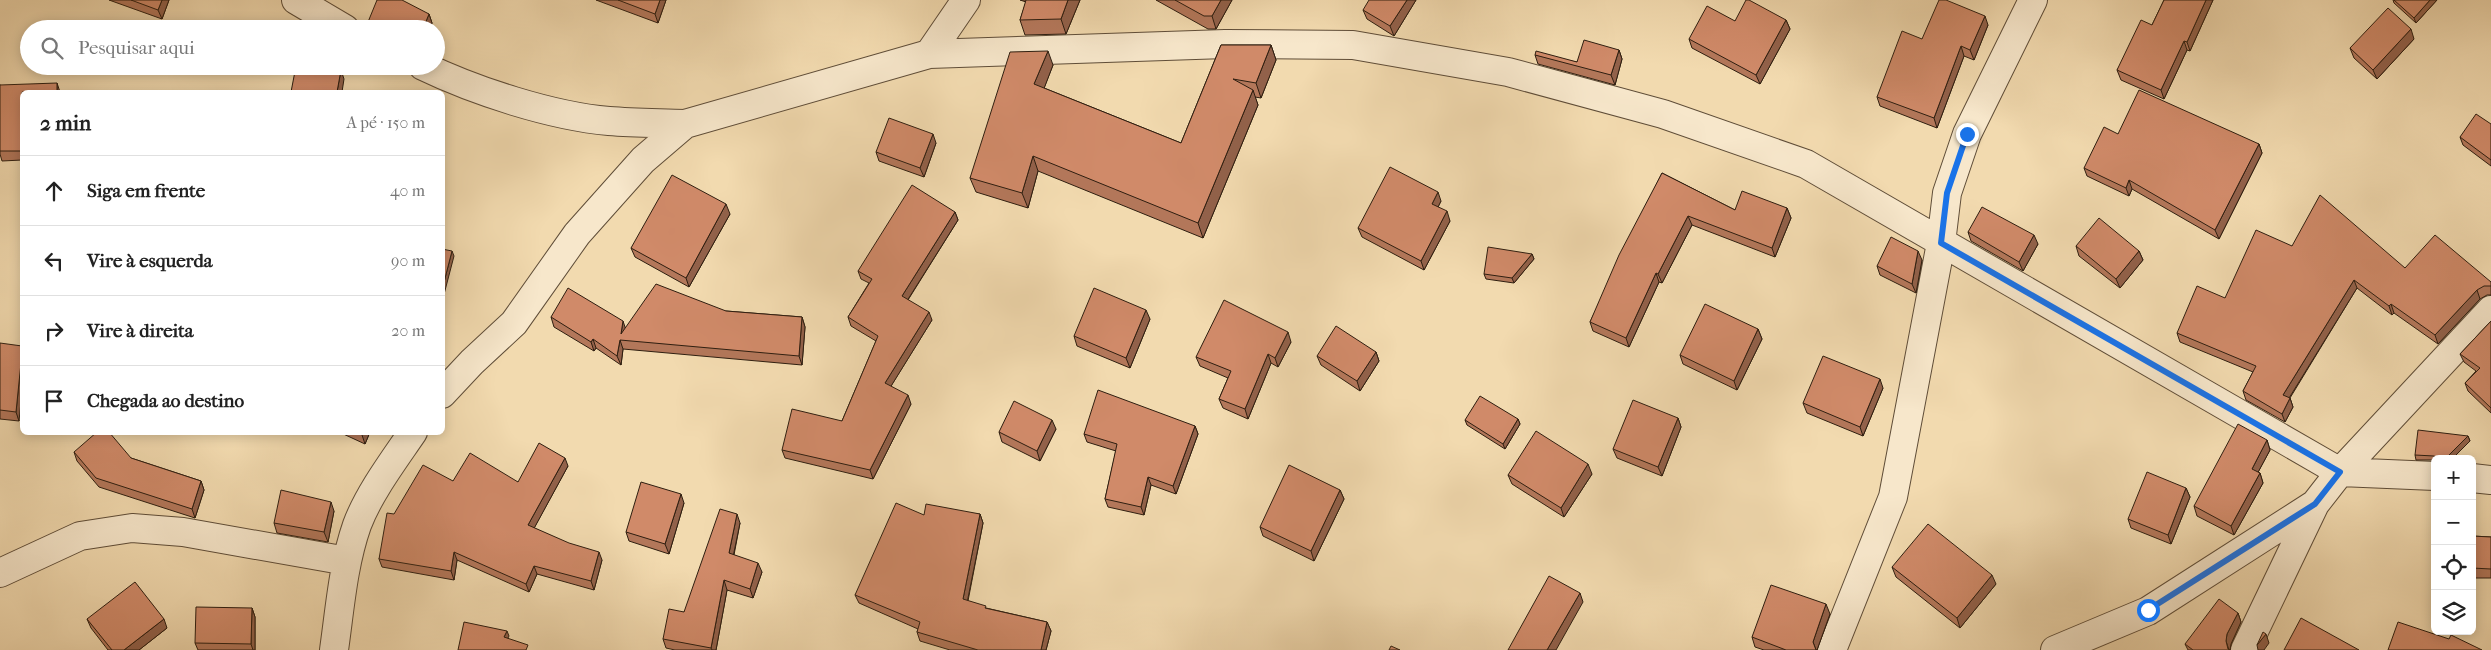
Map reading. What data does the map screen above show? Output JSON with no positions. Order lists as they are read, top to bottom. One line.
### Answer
{"page":{"search":"Pesquisar aqui","heading":["2 min","A pé · 150 m"],"list":[["Siga em frente","40 m"],["Vire à esquerda","90 m"],["Vire à direita","20 m"],"Chegada ao destino"],"map_buttons":["+","−"]}}
